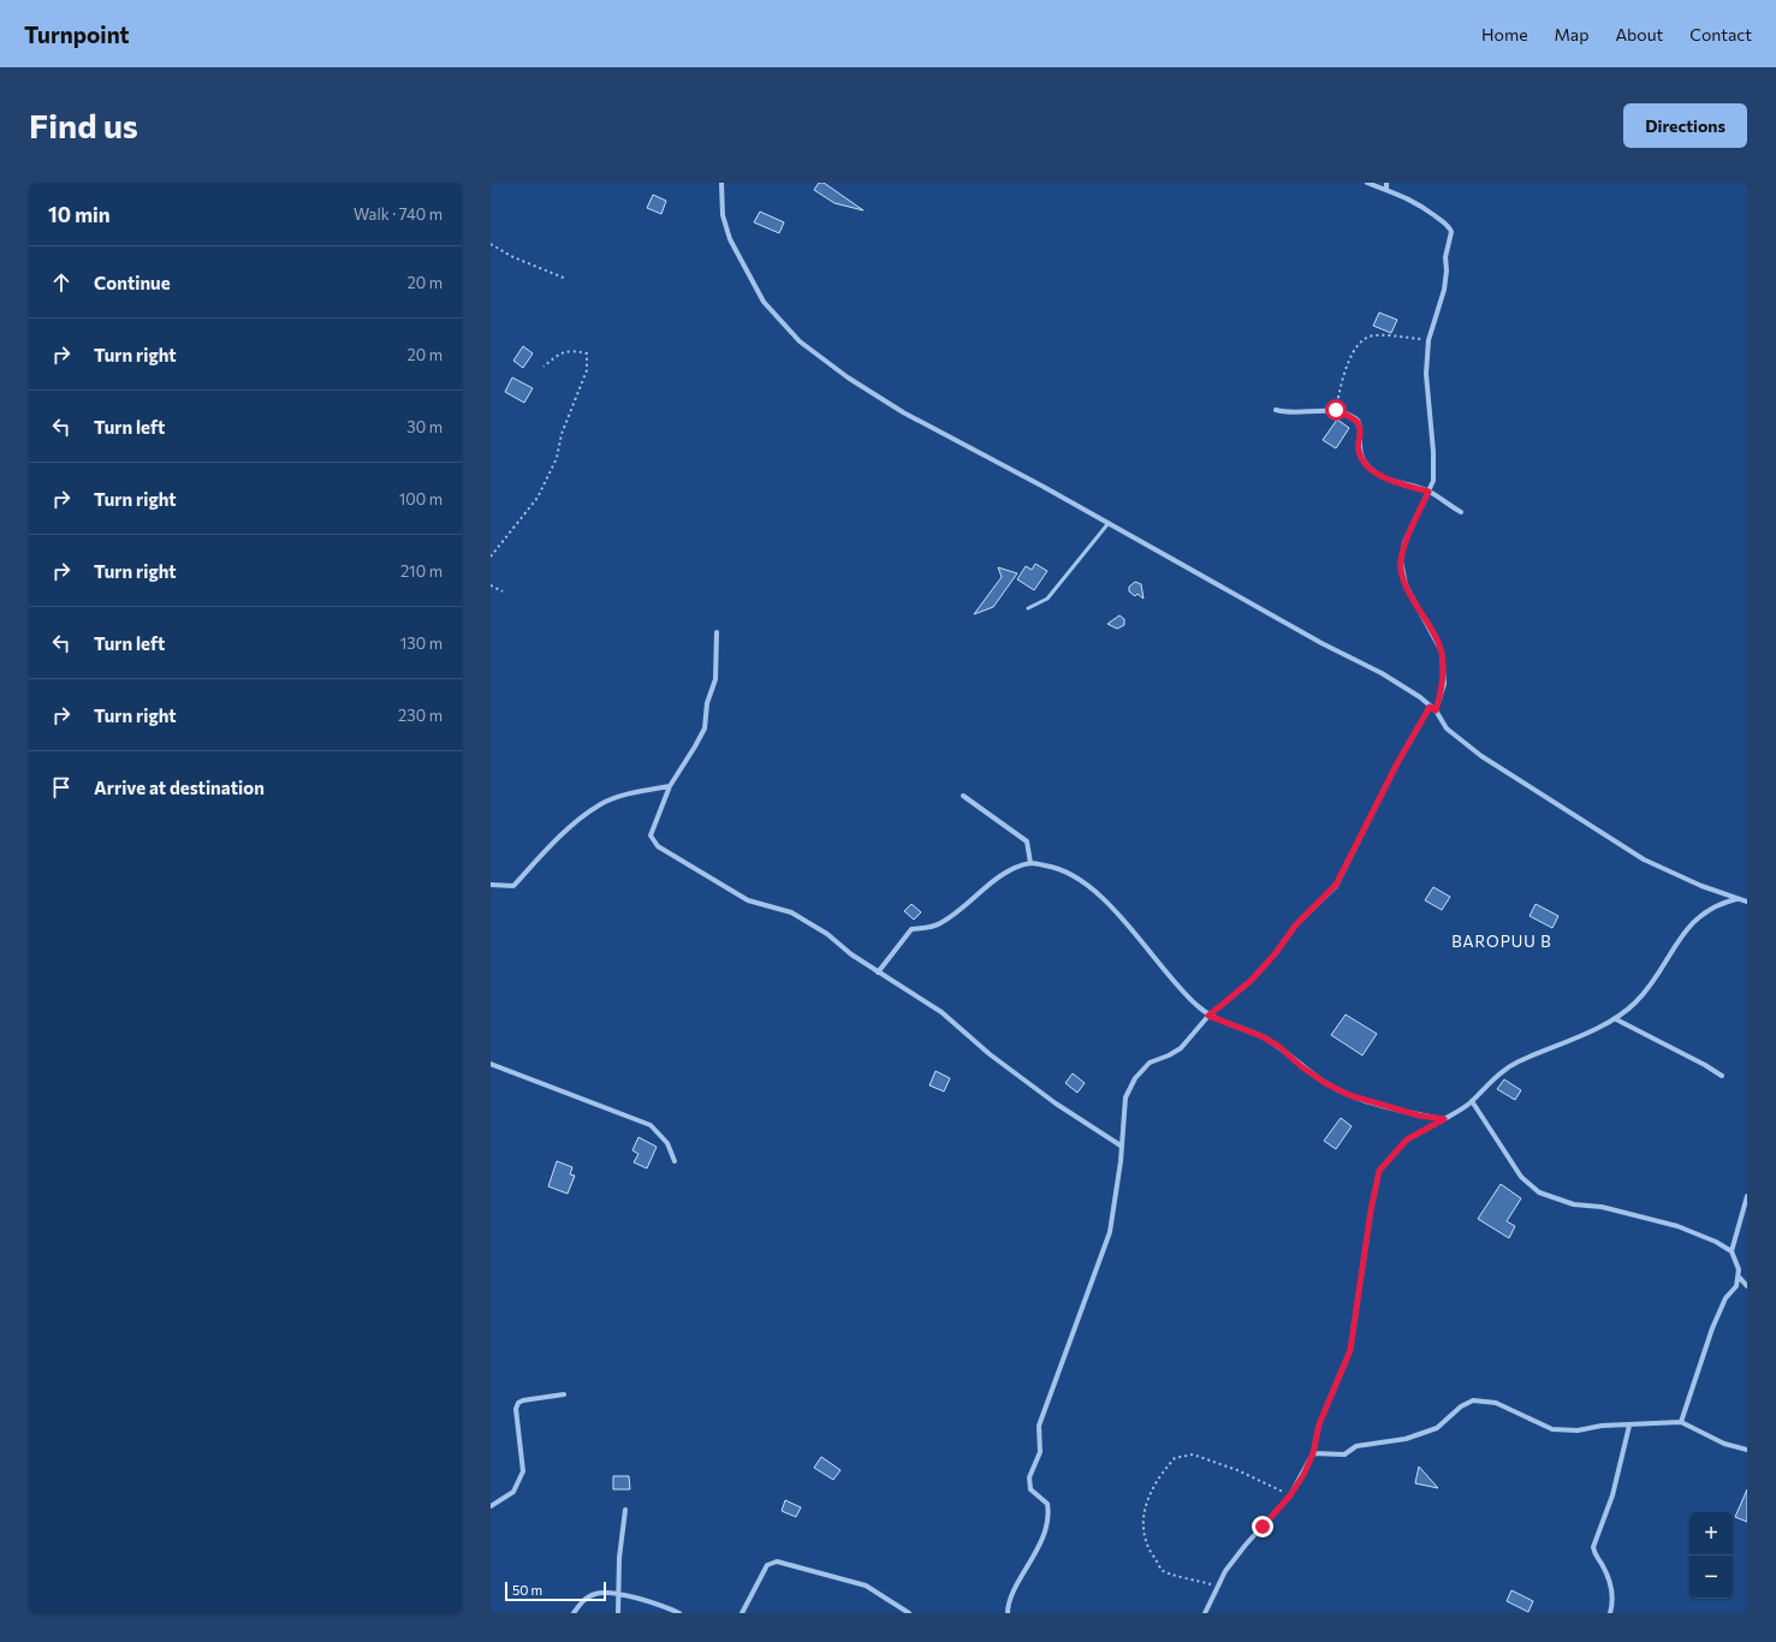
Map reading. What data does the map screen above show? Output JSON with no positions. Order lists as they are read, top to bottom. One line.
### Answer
{"districts":["BAROPUU B"],"scale_bar":"50 m","page":{"header":"Turnpoint","nav":["Home","Map","About","Contact"],"buttons":"Directions","title":"Find us","heading":["10 min","Walk · 740 m"],"list":[["Continue","20 m"],["Turn right","20 m"],["Turn left","30 m"],["Turn right","100 m"],["Turn right","210 m"],["Turn left","130 m"],["Turn right","230 m"],"Arrive at destination"],"map_buttons":["+","−"],"scale":"50 m"}}
